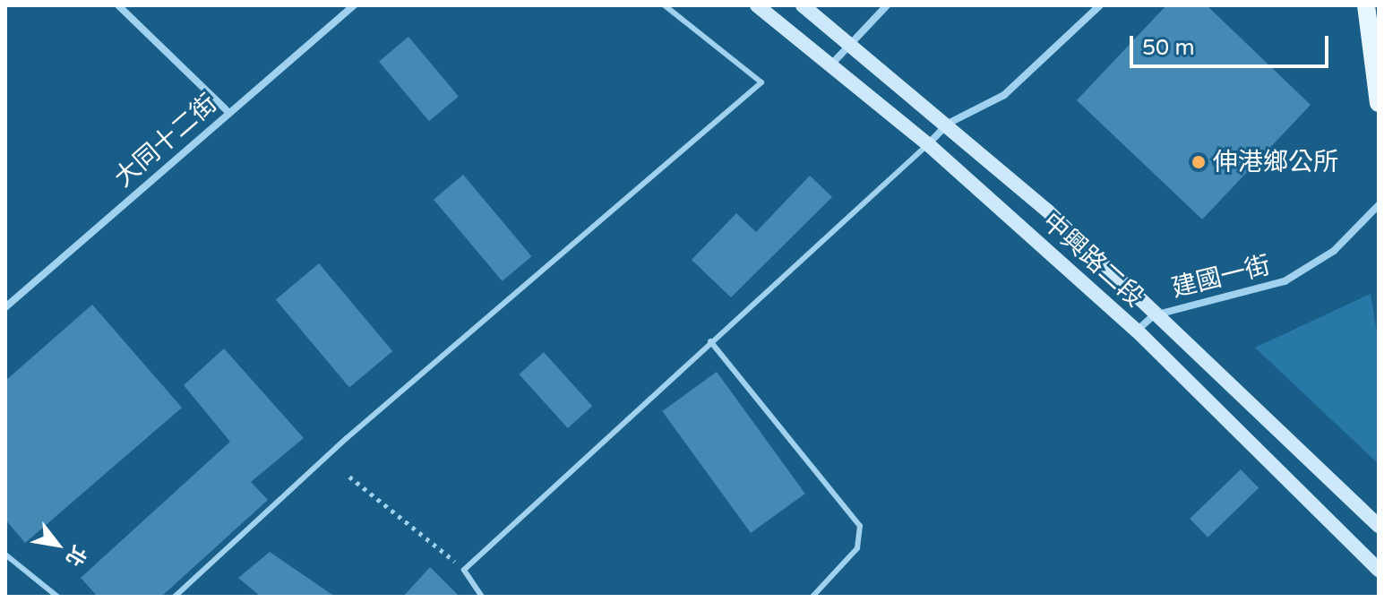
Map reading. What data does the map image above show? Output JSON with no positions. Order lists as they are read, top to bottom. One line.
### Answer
{"streets":{"main road":["中興路二段"],"street":["大同十二街","建國一街"]},"crossings":[["中興路二段","建國一街"]],"places":["伸港鄉公所"],"scale_bar":"50 m","north":"bottom right"}
